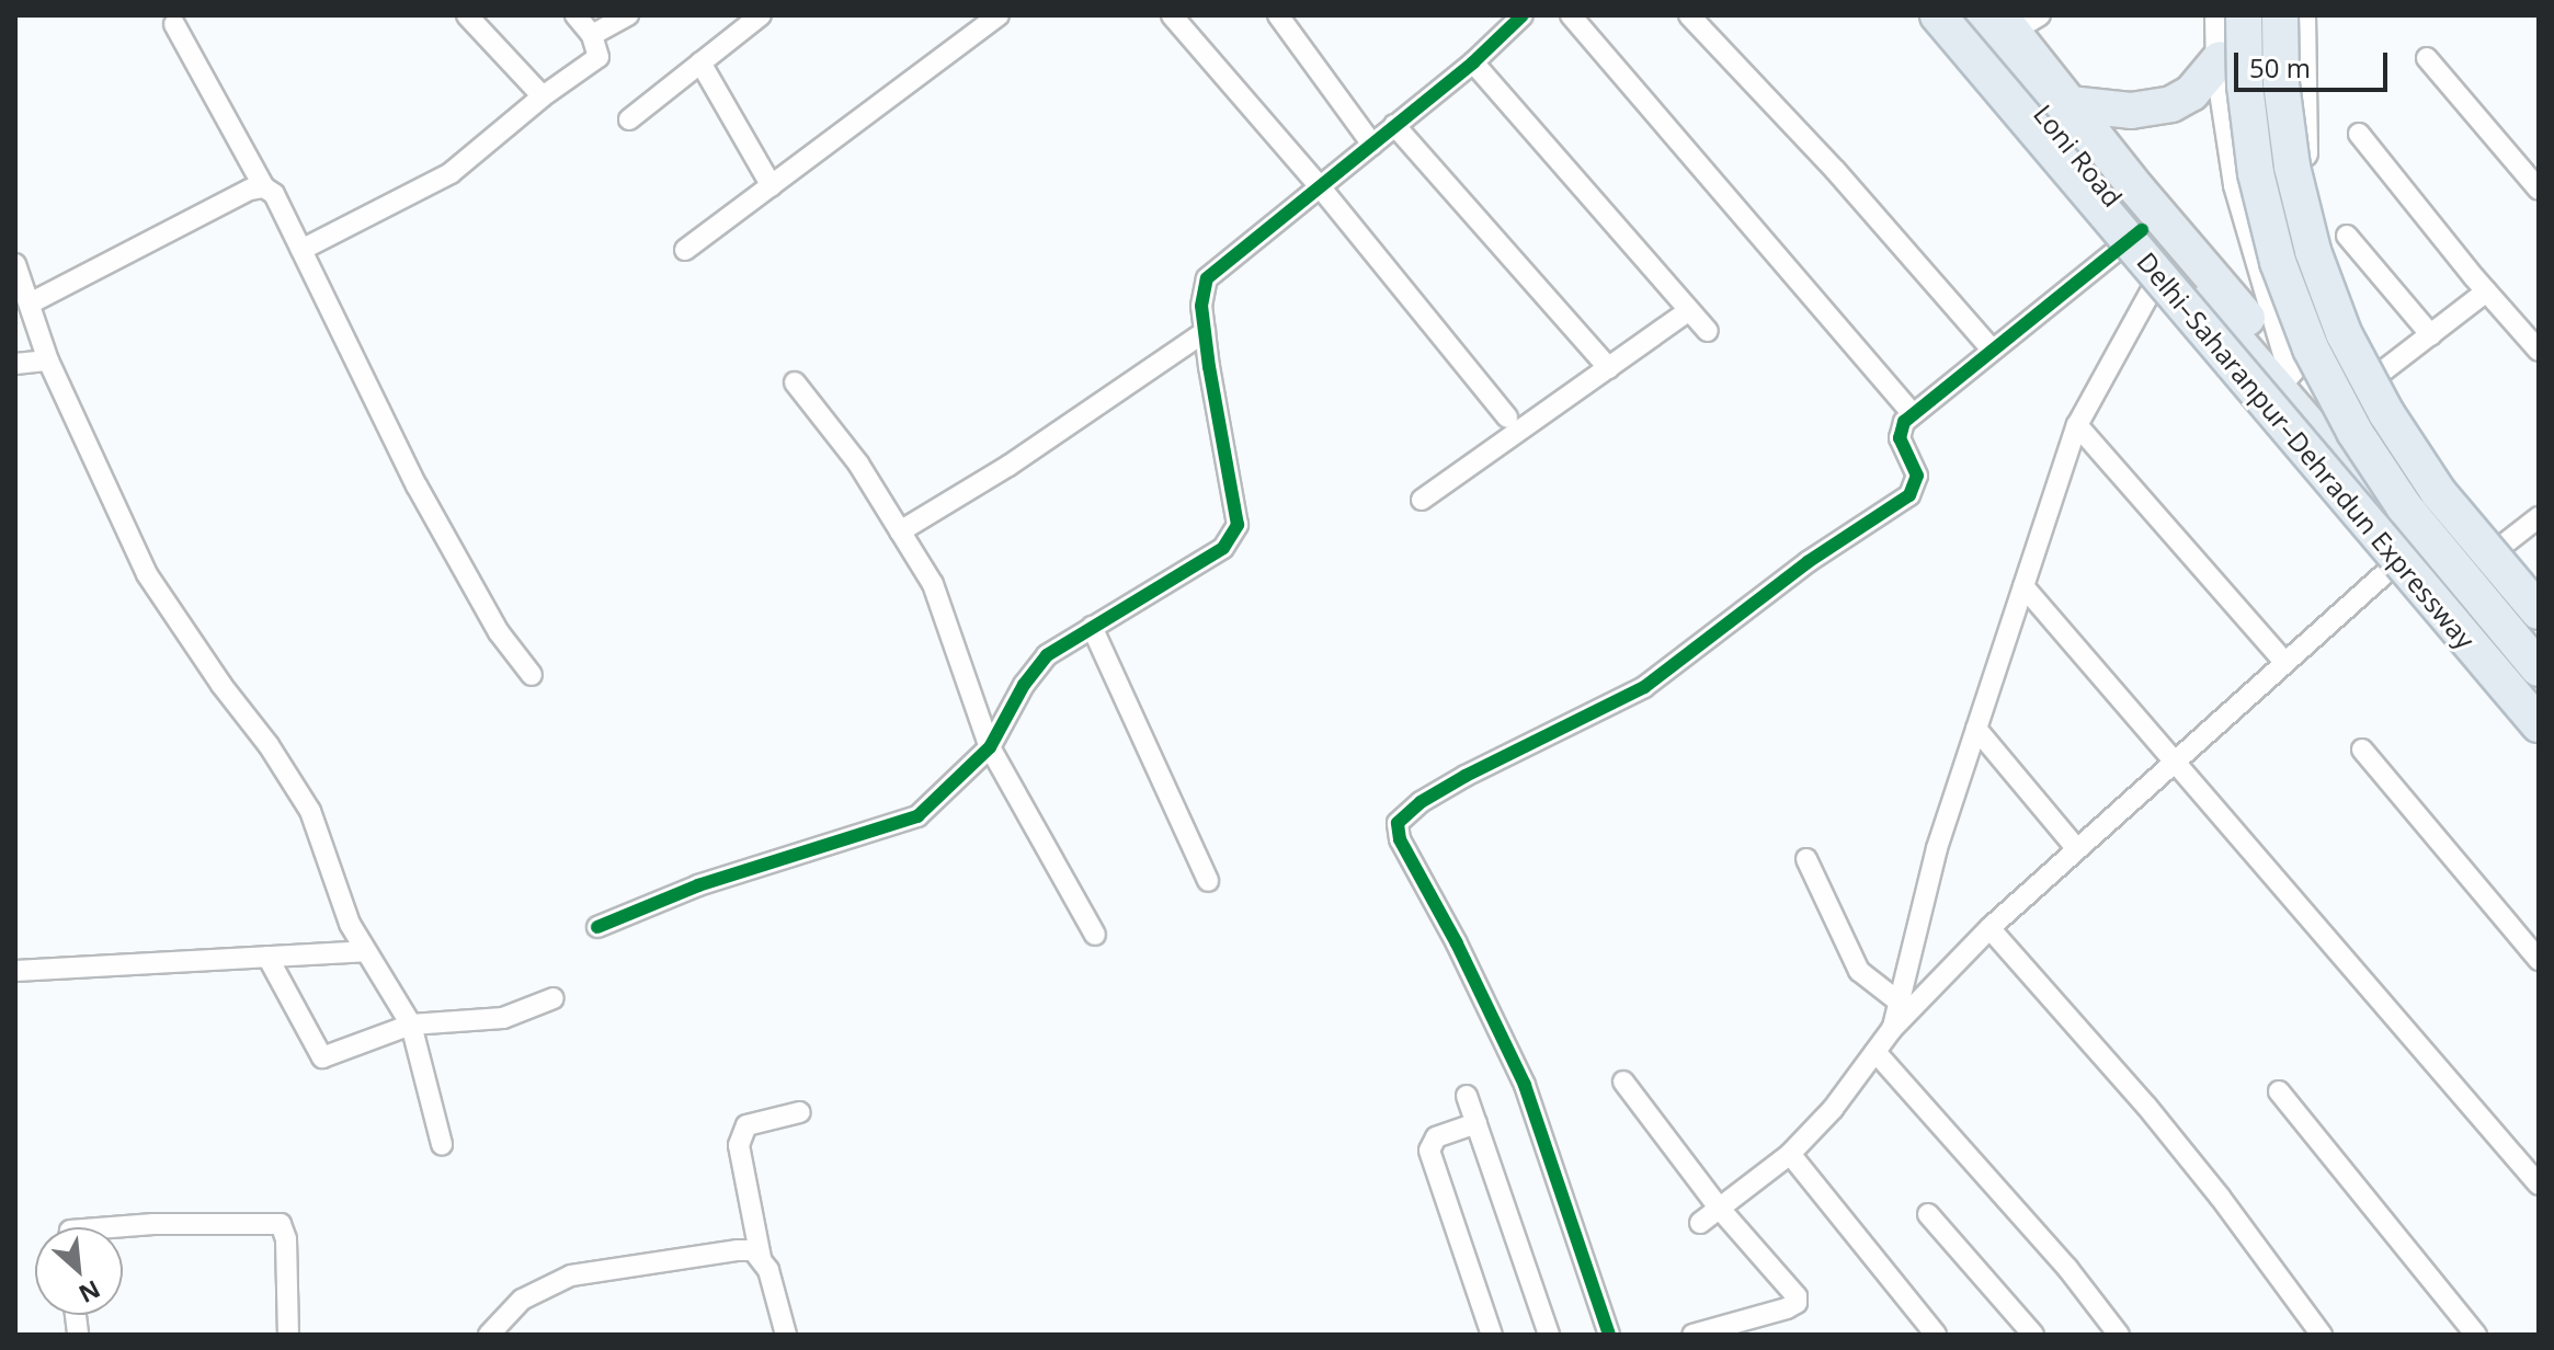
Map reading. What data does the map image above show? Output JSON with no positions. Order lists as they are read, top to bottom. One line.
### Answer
{"streets":{"highway":["Loni Road","Delhi–Saharanpur–Dehradun Expressway"]},"scale_bar":"50 m","north":"bottom right"}
